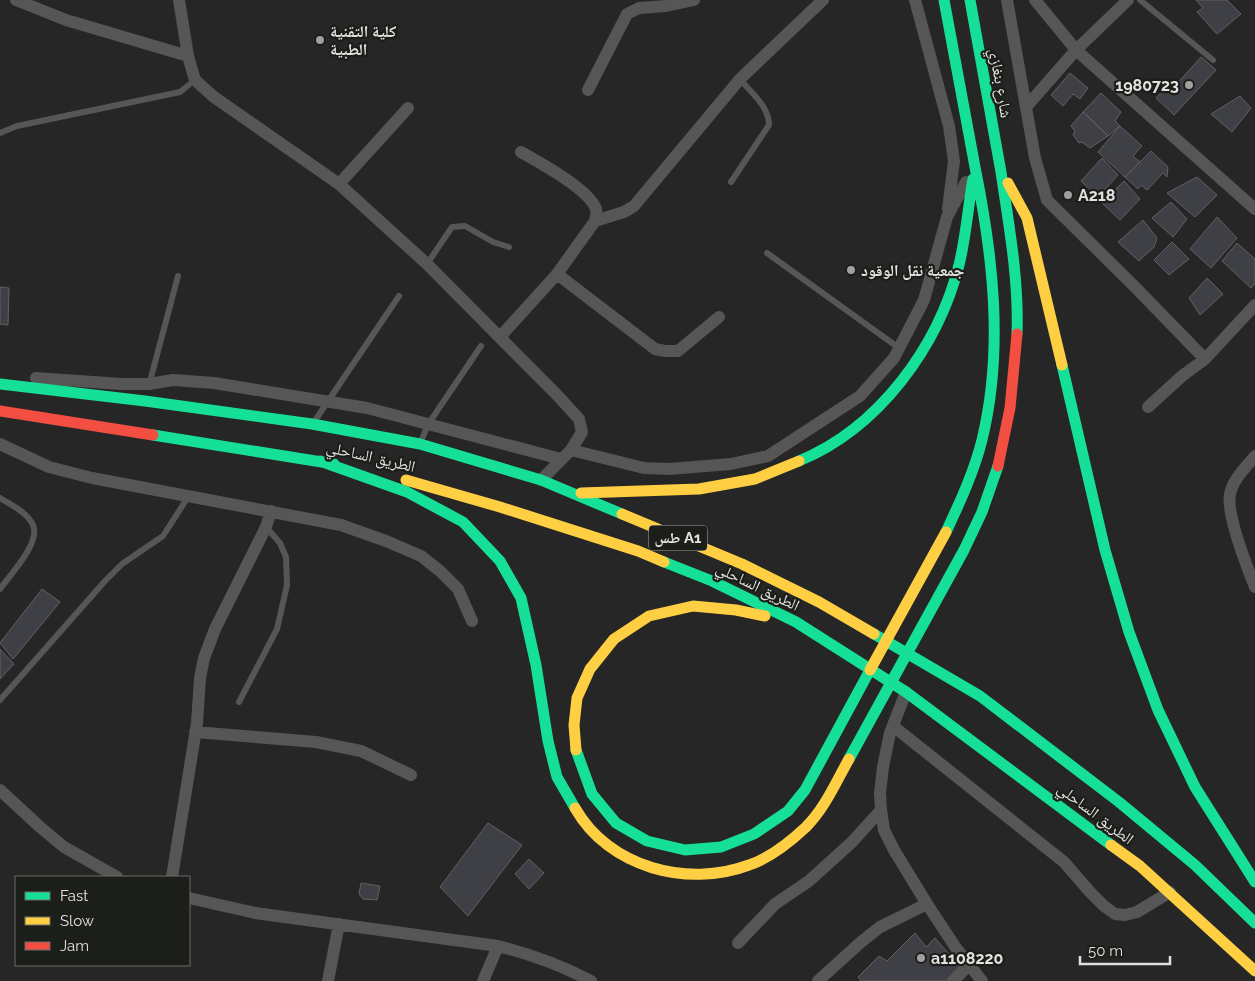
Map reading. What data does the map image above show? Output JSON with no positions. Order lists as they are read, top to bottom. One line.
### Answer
{"streets":{"main road":["شارع بنغازي","الطريق الساحلي","طس A1"]},"crossings":[["شارع بنغازي","الطريق الساحلي"]],"places":["كلية التقنية الطبية","1980723","A218","جمعية نقل الوقود","a1108220"],"legend":["Fast","Slow","Jam"],"scale_bar":"50 m"}
